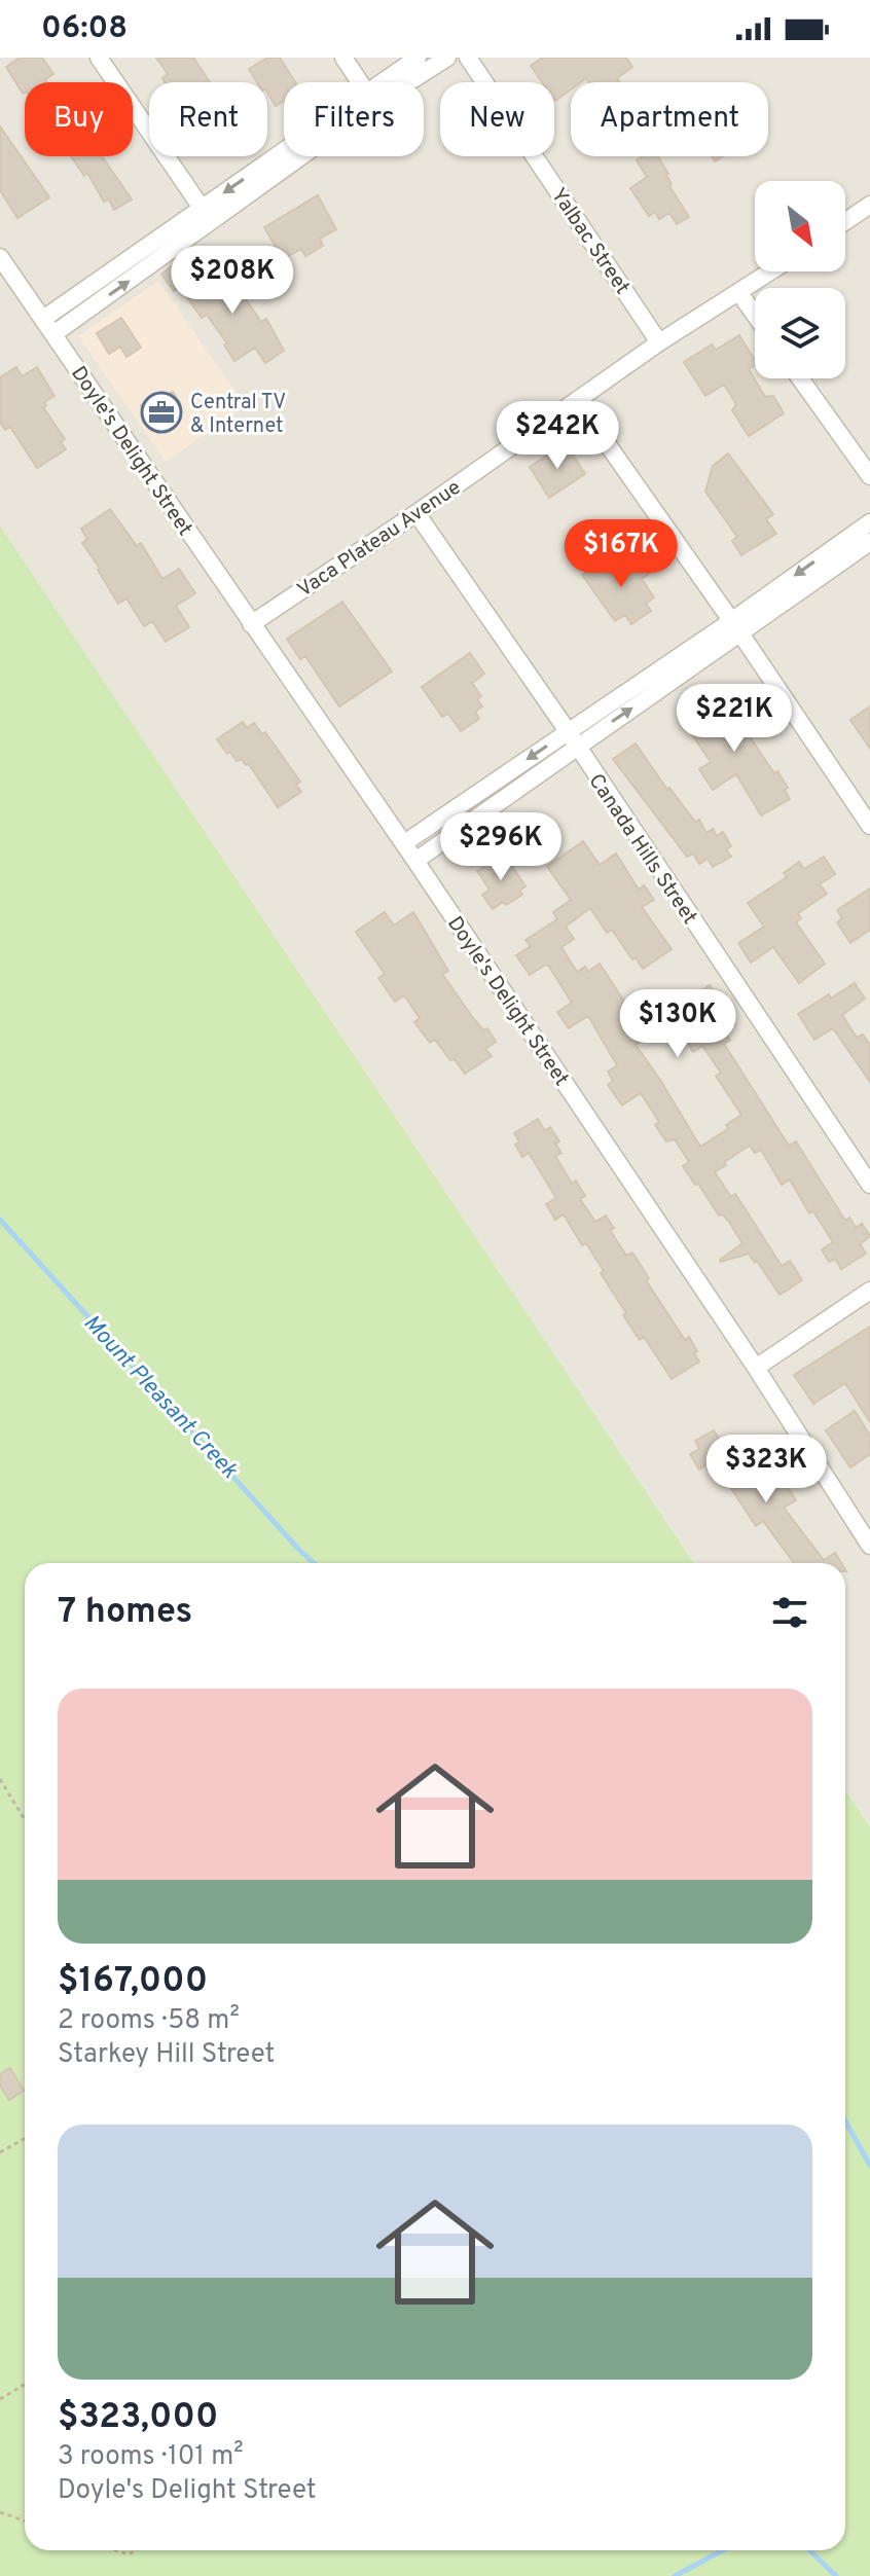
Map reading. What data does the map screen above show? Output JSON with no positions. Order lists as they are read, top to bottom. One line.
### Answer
{"streets":{"street":["Yalbac Street","Doyle's Delight Street","Vaca Plateau Avenue","Canada Hills Street"]},"crossings":[["Yalbac Street","Vaca Plateau Avenue"],["Doyle's Delight Street","Vaca Plateau Avenue"],["Vaca Plateau Avenue","Canada Hills Street"]],"water":["Mount Pleasant Creek"],"places":{"office":["Central TV & Internet"]},"north":"bottom right","page":{"status":"06:08","chip":["Buy","Rent","Filters","New","Apartment"],"price":["$208K","$242K","$167K","$221K","$296K","$130K","$323K"],"heading":"7 homes","list":[{"name":"$167,000","note":"2 rooms · 58 m² · Starkey Hill Street"},{"name":"$323,000","note":"3 rooms · 101 m² · Doyle's Delight Street"}]}}
